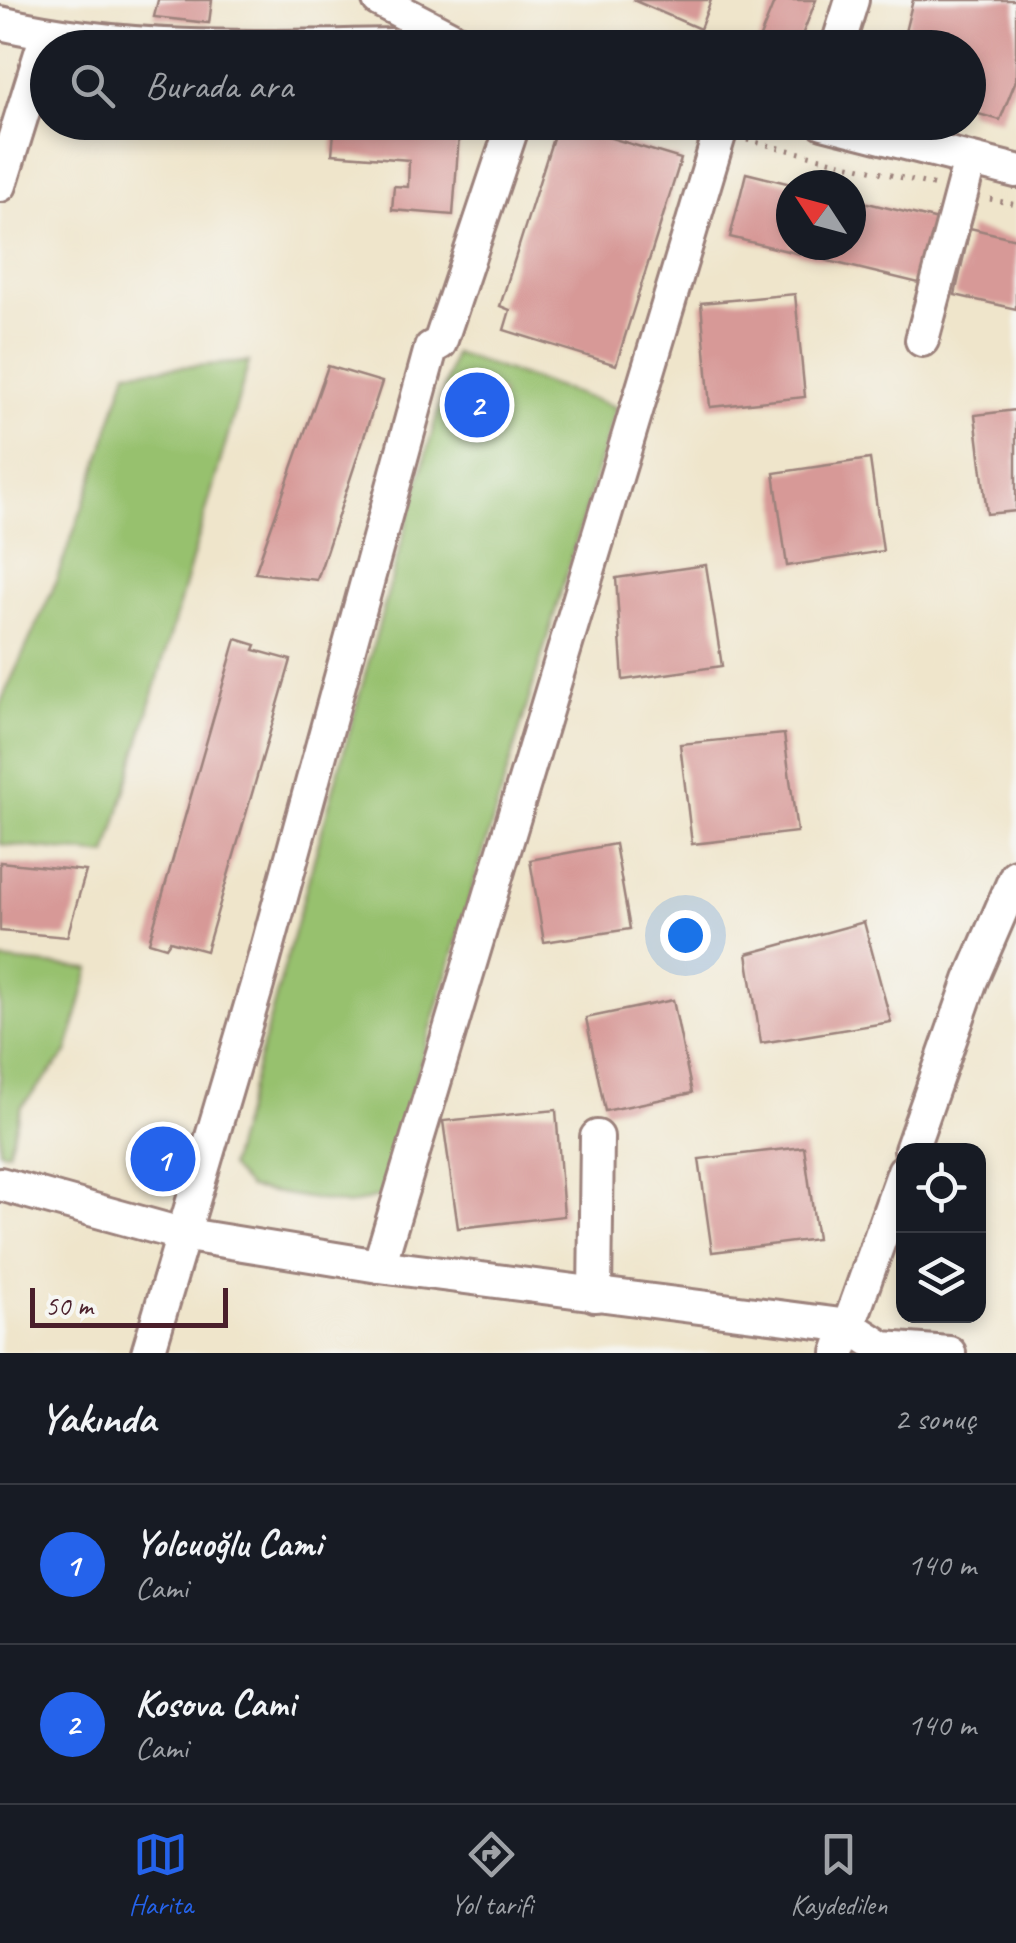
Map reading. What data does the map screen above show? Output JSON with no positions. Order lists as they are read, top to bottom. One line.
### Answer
{"scale_bar":"50 m","north":"top left","page":{"search":"Burada ara","pins":["2","1"],"scale":"50 m","heading":["Yakında","2 sonuç"],"list":[{"mark":"1","name":"Yolcuoğlu Cami","note":"Cami","value":"140 m"},{"mark":"2","name":"Kosova Cami","note":"Cami","value":"140 m"}],"nav":["Harita","Yol tarifi","Kaydedilen"]}}
